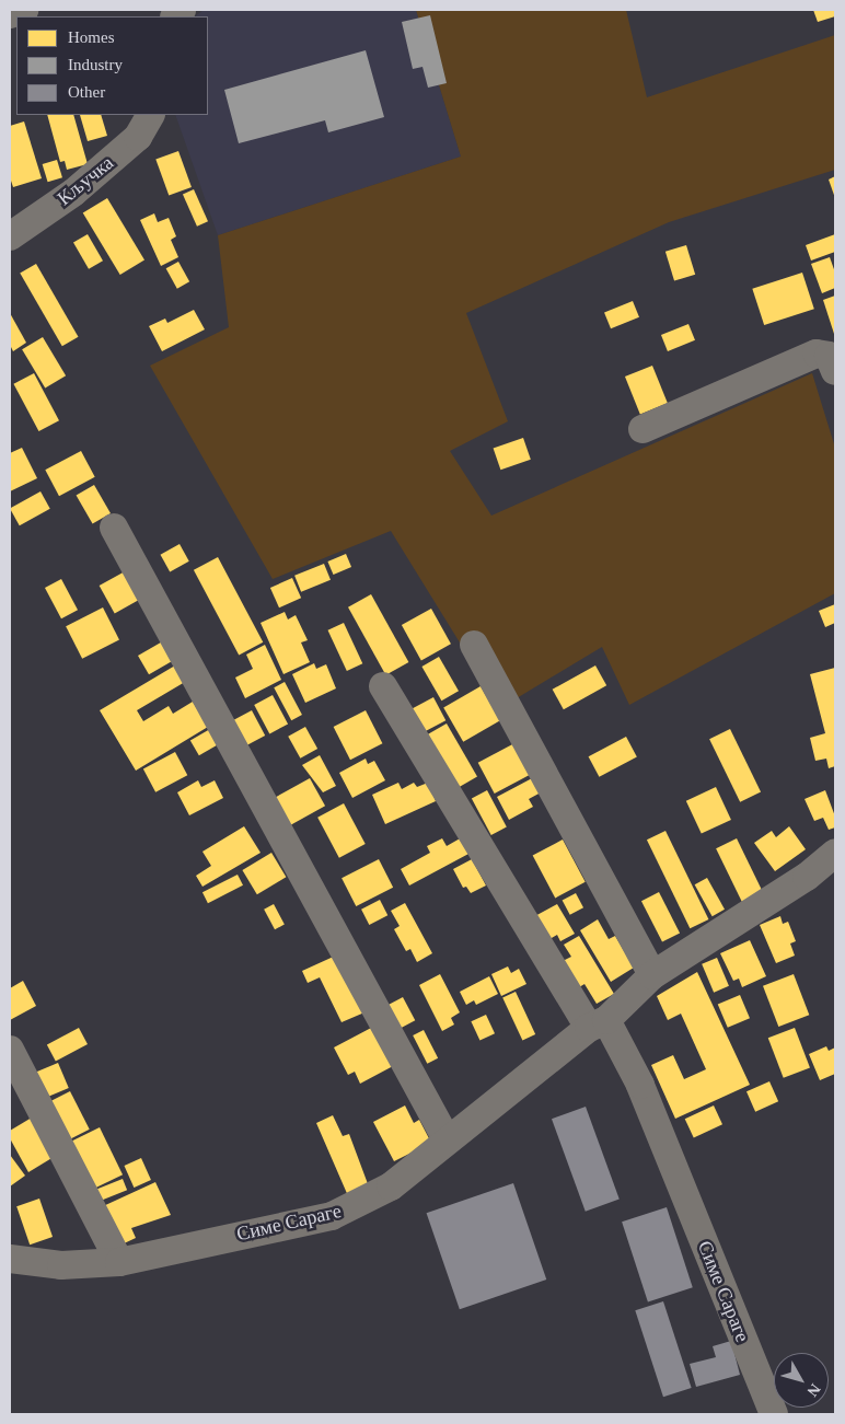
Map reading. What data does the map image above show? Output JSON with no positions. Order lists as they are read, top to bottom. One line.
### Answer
{"streets":{"street":["Кључка","Симе Сараге"]},"legend":["Homes","Industry","Other"],"north":"bottom right"}
